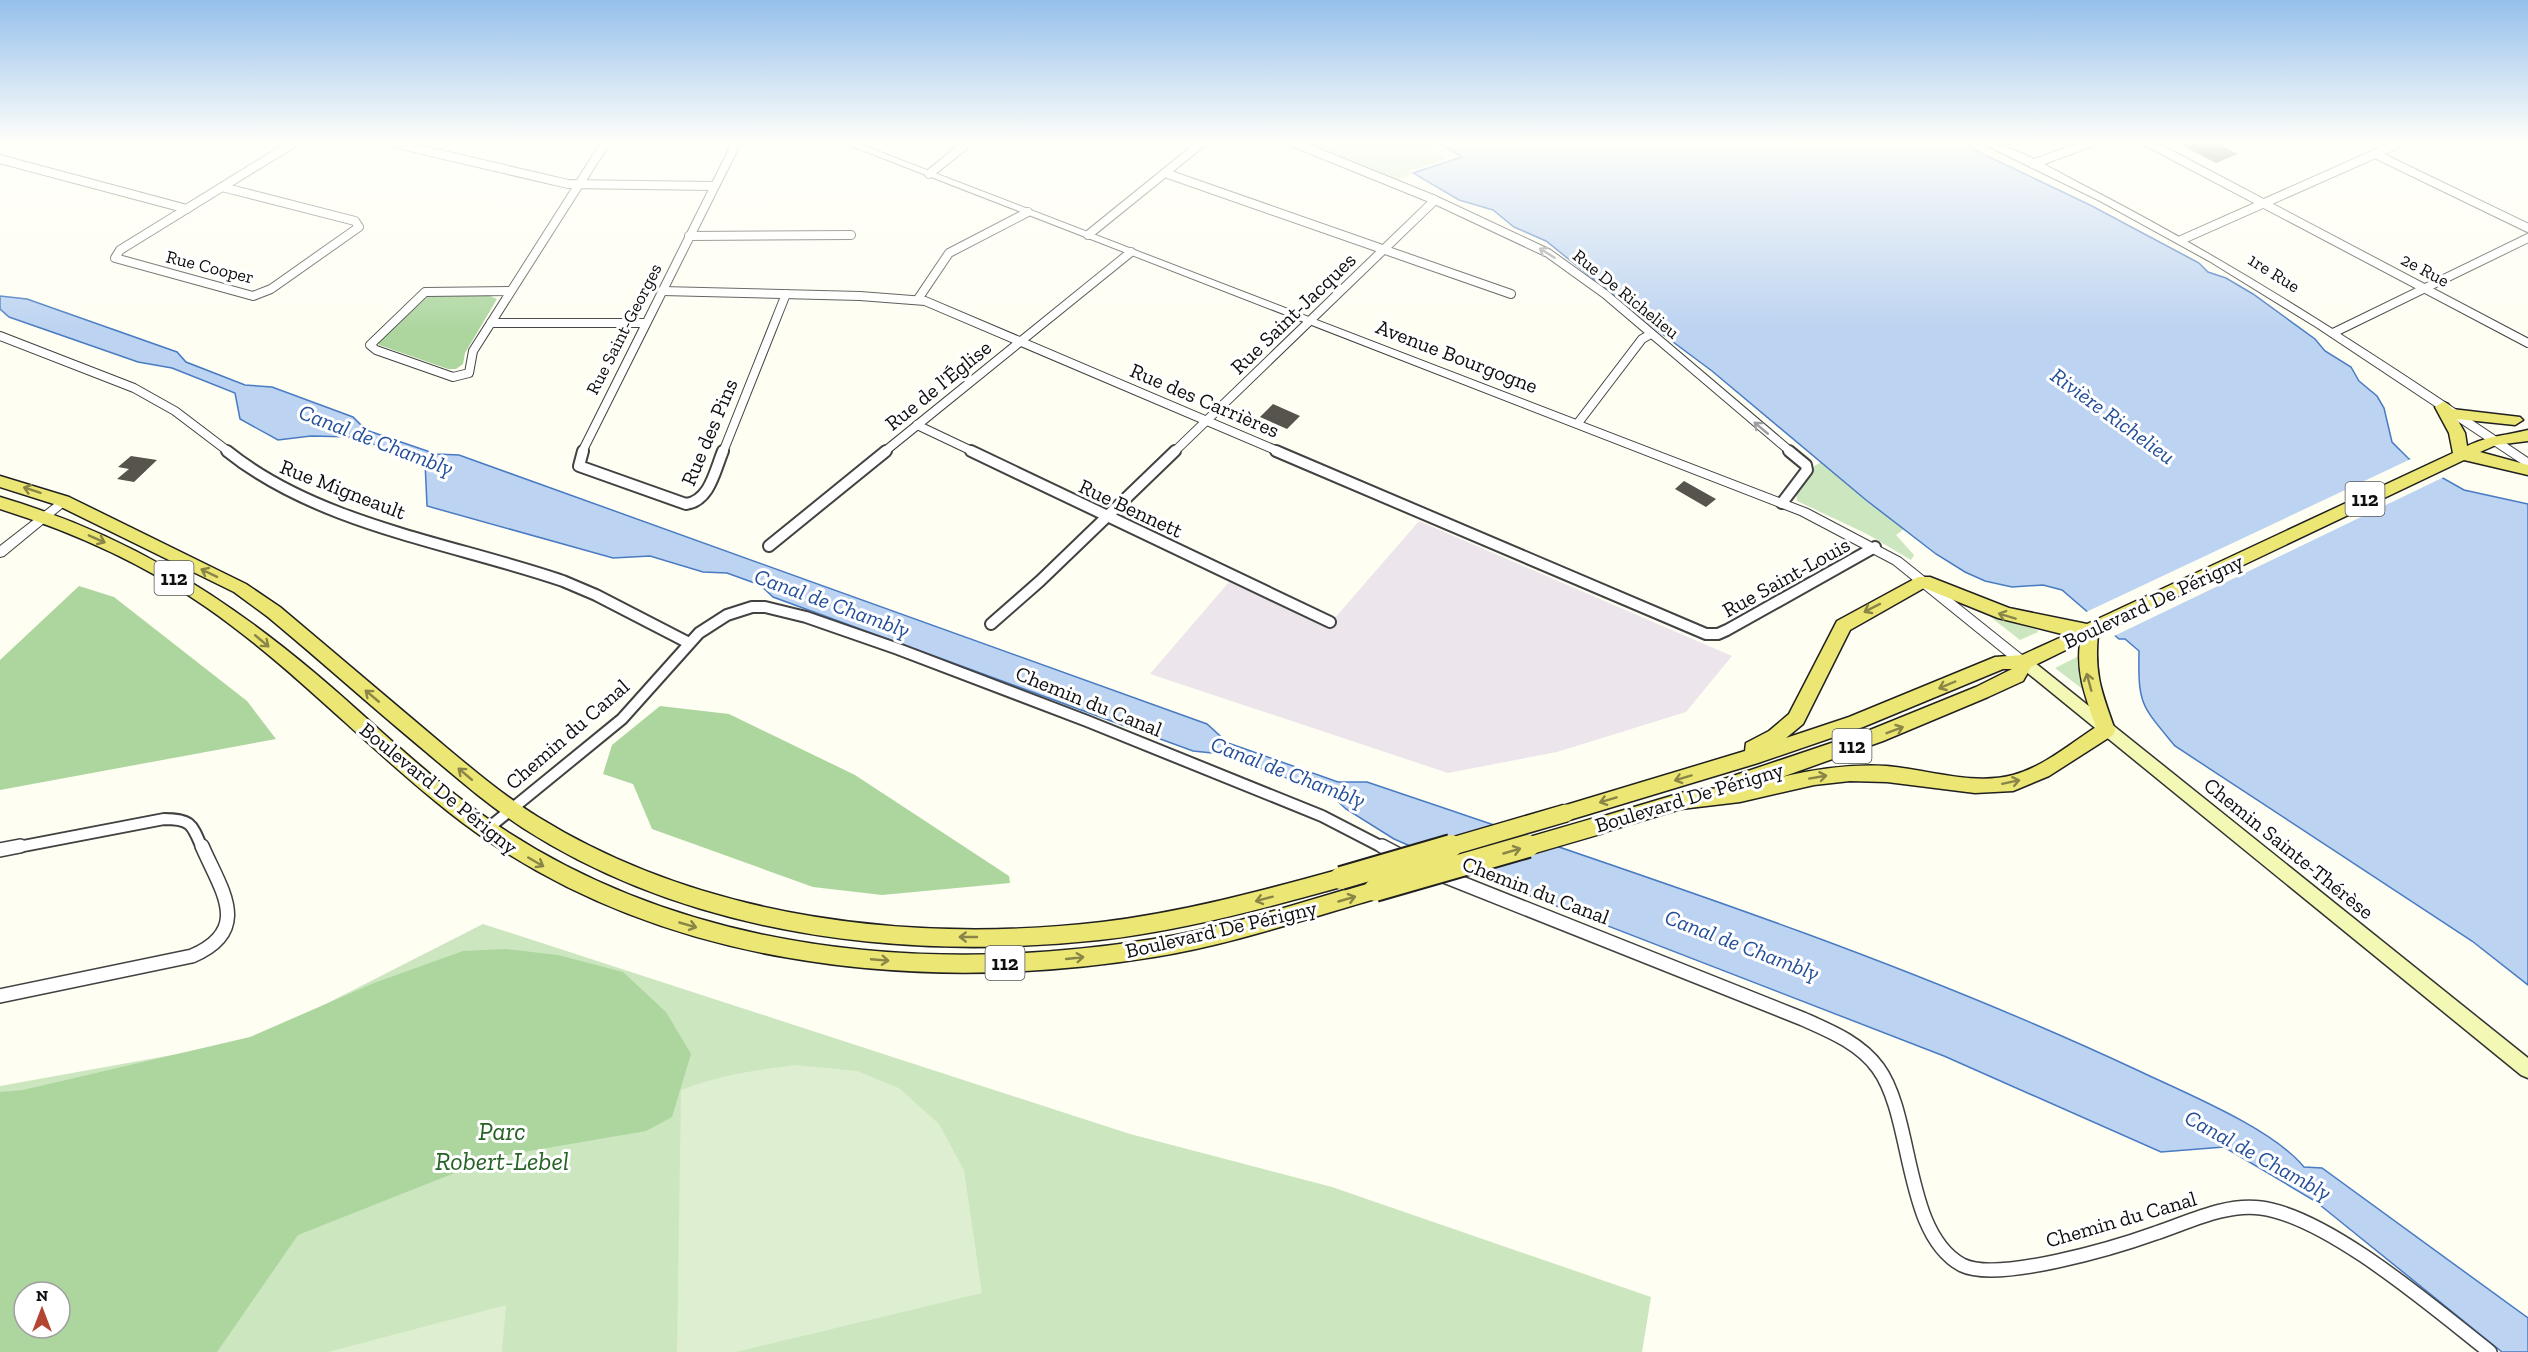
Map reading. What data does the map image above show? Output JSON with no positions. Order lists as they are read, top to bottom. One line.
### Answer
{"streets":{"main road":["112","Boulevard De Périgny","Chemin Sainte-Thérèse"],"street":["Rue Cooper","2e Rue","1re Rue","Rue De Richelieu","Rue Saint-Jacques","Rue Saint-Georges","Avenue Bourgogne","Rue de l'Église","Rue des Carrières","Rue des Pins","Rue Migneault","Rue Bennett","Rue Saint-Louis","Chemin du Canal"]},"crossings":[["1re Rue","112"],["Rue De Richelieu","Avenue Bourgogne"],["Rue Saint-Jacques","Avenue Bourgogne"],["Rue Saint-Jacques","Rue des Carrières"],["Rue Saint-Jacques","Rue Bennett"],["Rue Saint-Georges","Rue des Carrières"],["Rue Saint-Georges","Rue des Pins"],["Avenue Bourgogne","Rue de l'Église"],["Avenue Bourgogne","Rue Saint-Louis"],["Avenue Bourgogne","Boulevard De Périgny"],["Avenue Bourgogne","Chemin Sainte-Thérèse"],["Rue de l'Église","Rue des Carrières"],["Rue de l'Église","Rue Bennett"],["Rue des Carrières","Rue des Pins"],["Rue des Carrières","Rue Saint-Louis"],["Rue Migneault","Chemin du Canal"],["112","Boulevard De Périgny"],["Boulevard De Périgny","Chemin du Canal"],["Boulevard De Périgny","Chemin Sainte-Thérèse"]],"one_way":["Rue De Richelieu"],"water":["Rivière Richelieu","Canal de Chambly"],"parks":["Parc Robert-Lebel"],"north":"top"}
